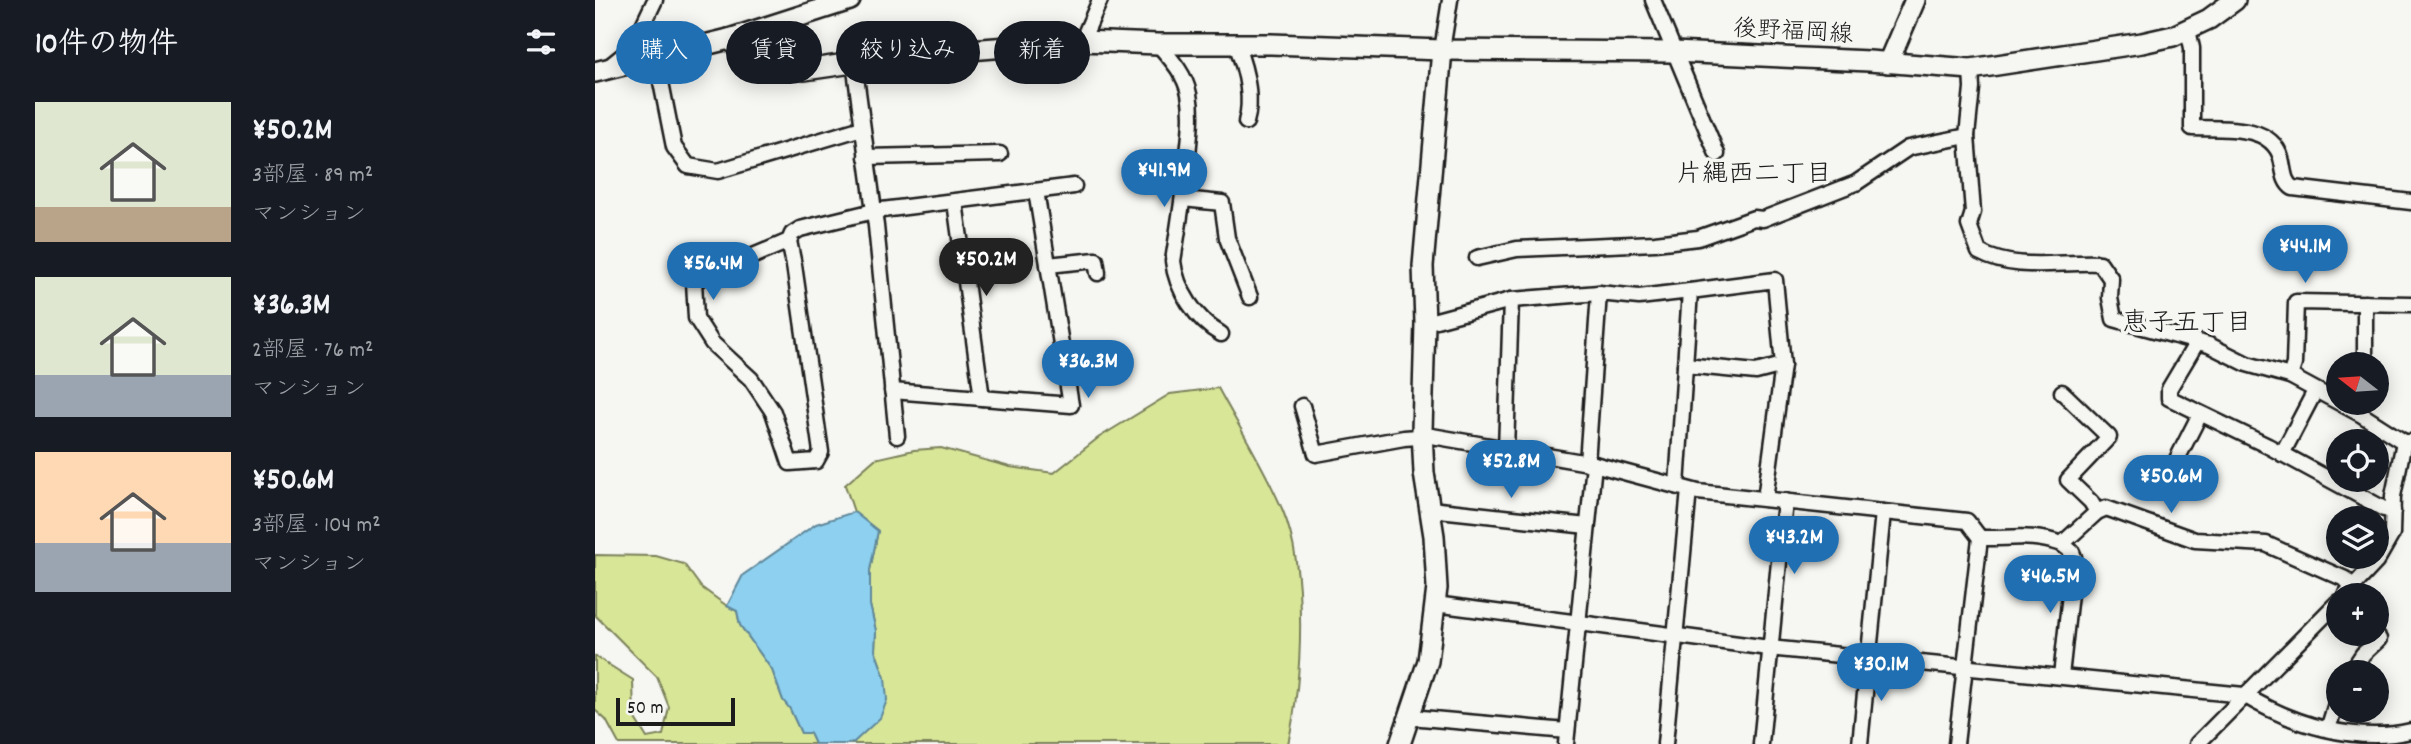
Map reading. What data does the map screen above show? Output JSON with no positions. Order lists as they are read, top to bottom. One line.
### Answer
{"streets":{"main road":["後野福岡線"]},"districts":["片縄西二丁目","恵子五丁目"],"scale_bar":"50 m","north":"left","page":{"heading":"10件の物件","chip":["購入","賃貸","絞り込み","新着"],"list":[{"name":"¥50.2M","note":"3部屋 · 89 m² · マンション"},{"name":"¥36.3M","note":"2部屋 · 76 m² · マンション"},{"name":"¥50.6M","note":"3部屋 · 104 m² · マンション"}],"price":["¥41.9M","¥44.1M","¥50.2M","¥56.4M","¥36.3M","¥52.8M","¥50.6M","¥43.2M","¥46.5M","¥30.1M"],"map_buttons":["+","−"],"scale":"50 m"}}
